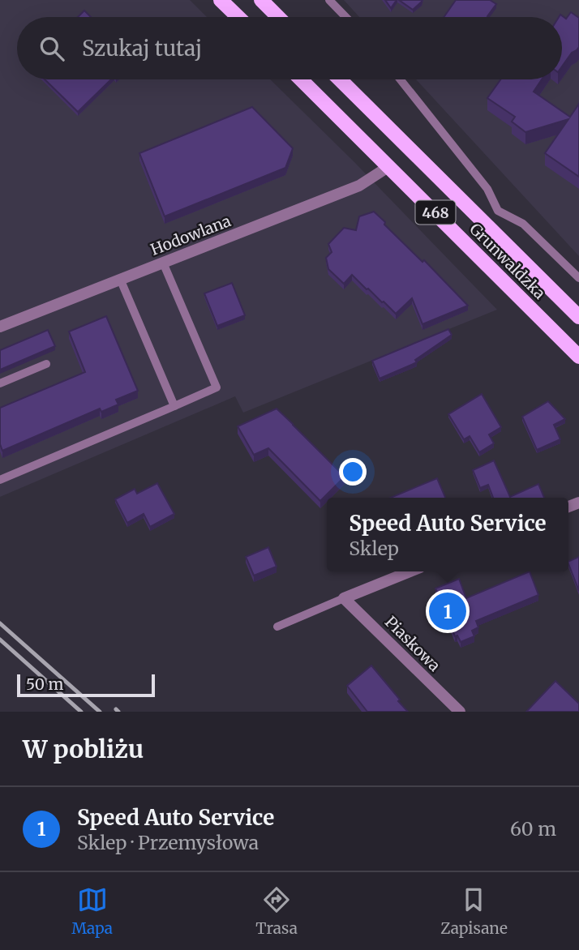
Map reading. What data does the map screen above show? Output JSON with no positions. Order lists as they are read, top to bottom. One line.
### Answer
{"streets":{"main road":["468","Grunwaldzka"],"street":["Hodowlana","Piaskowa"]},"crossings":[["Hodowlana","Grunwaldzka"]],"scale_bar":"50 m","page":{"search":"Szukaj tutaj","popup":["Speed Auto Service","Sklep"],"pins":"1","scale":"50 m","heading":"W pobliżu","list":[{"mark":"1","name":"Speed Auto Service","note":"Sklep · Przemysłowa","value":"60 m"}],"nav":["Mapa","Trasa","Zapisane"]}}
